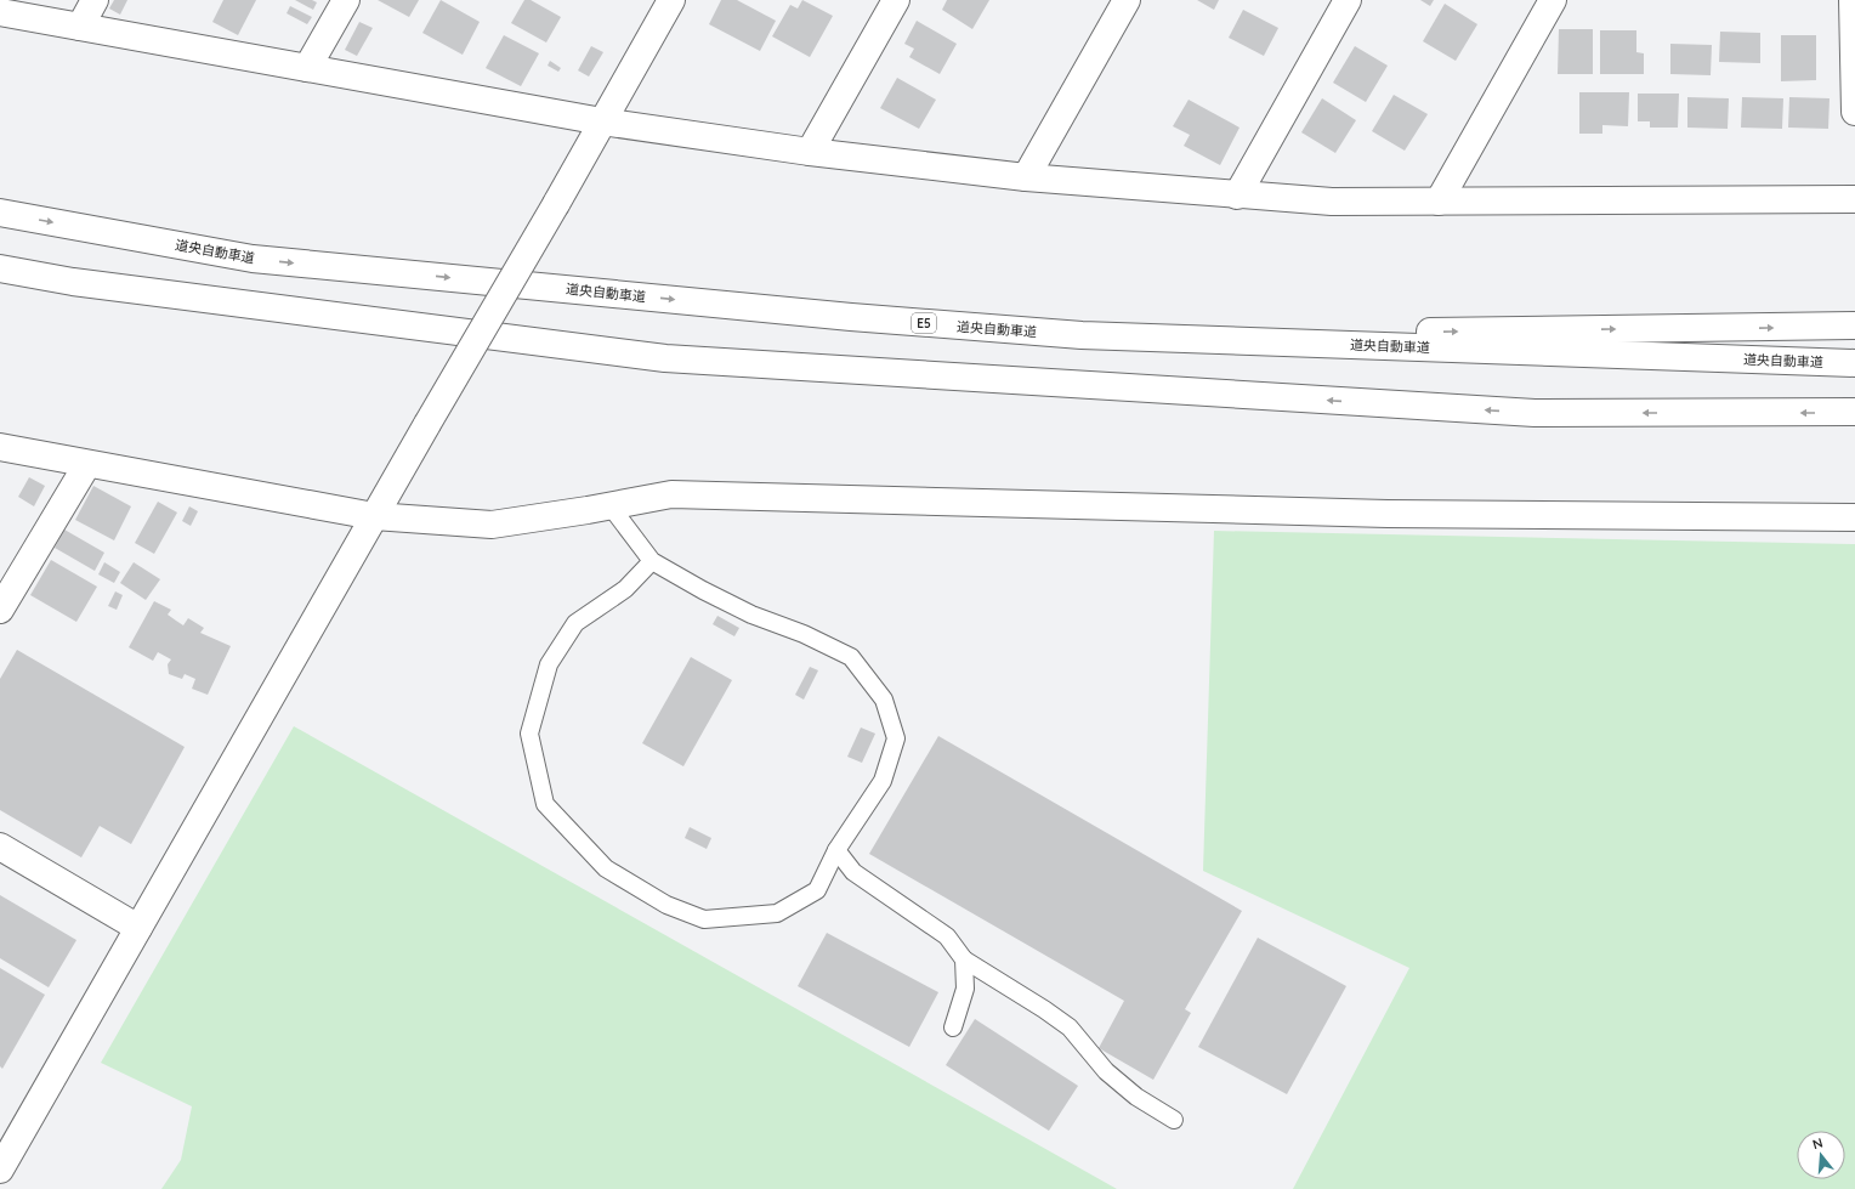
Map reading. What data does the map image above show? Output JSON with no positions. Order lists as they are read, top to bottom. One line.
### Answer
{"streets":{"main road":["道央自動車道","E5"]},"north":"top"}
